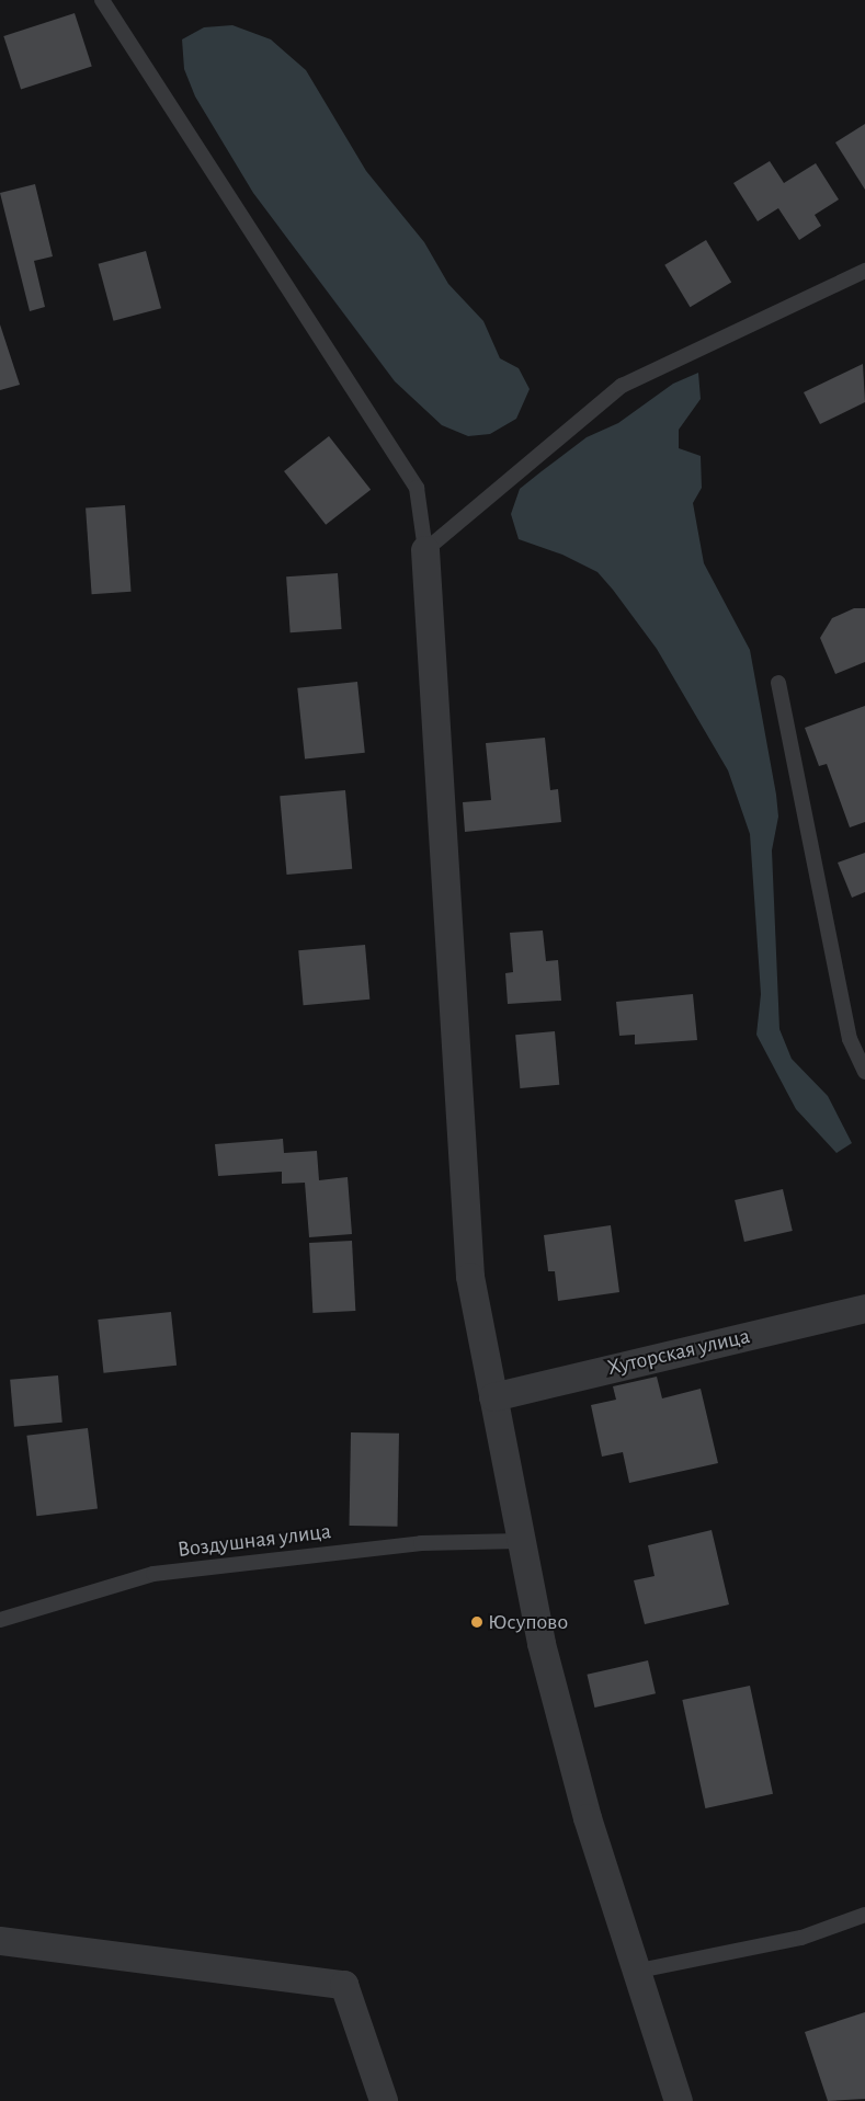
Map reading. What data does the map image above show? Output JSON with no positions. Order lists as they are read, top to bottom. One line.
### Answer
{"streets":{"street":["Хуторская улица"],"lane":["Воздушная улица"]},"places":["Юсупово"]}
